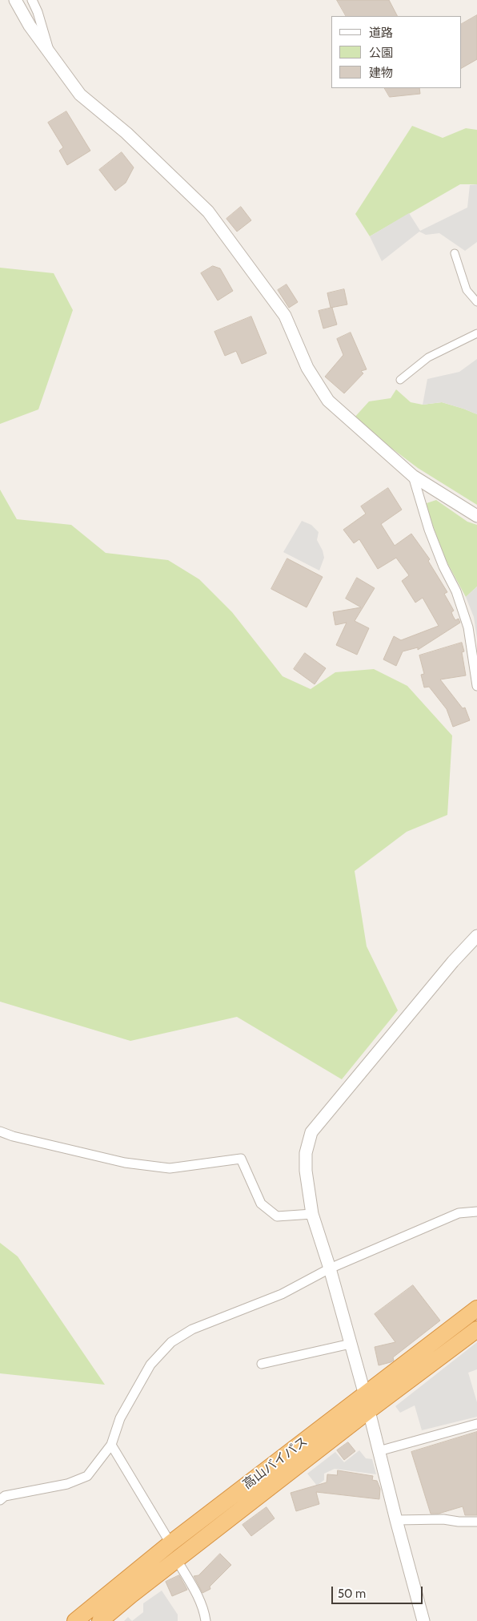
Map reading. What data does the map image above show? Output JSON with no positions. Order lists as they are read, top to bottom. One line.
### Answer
{"streets":{"highway":["高山バイパス"]},"legend":["道路","公園","建物"],"scale_bar":"50 m"}
